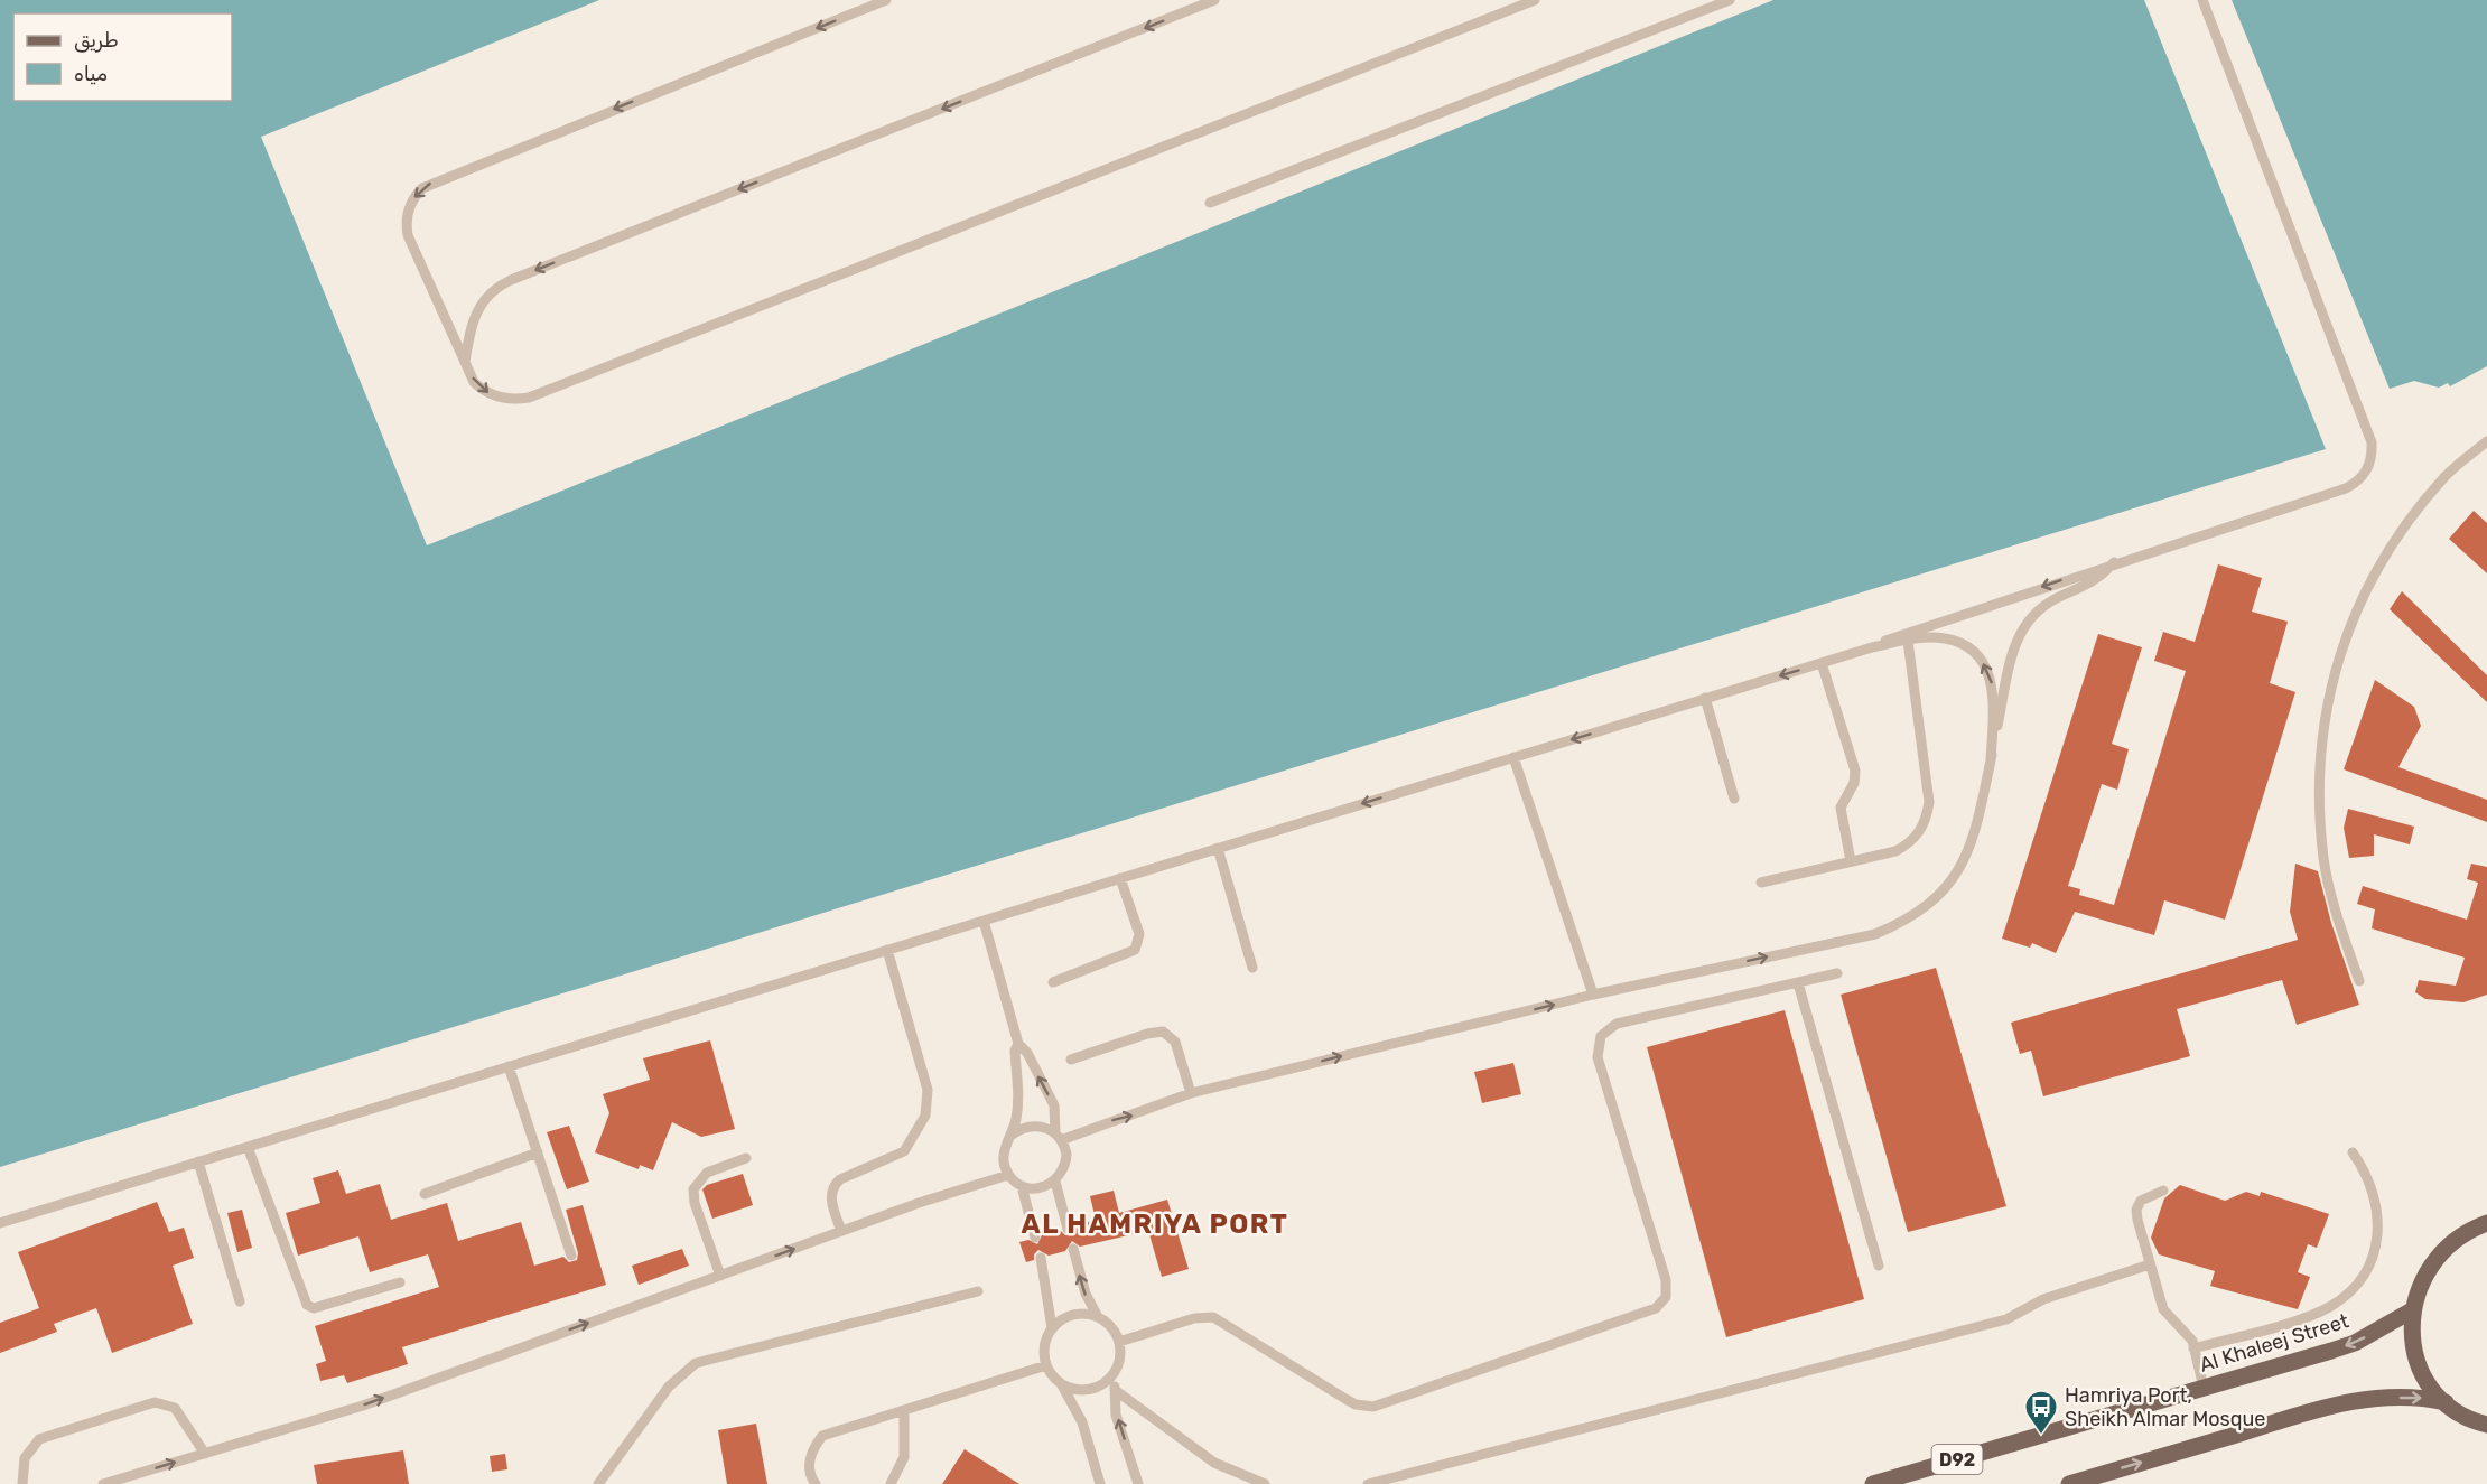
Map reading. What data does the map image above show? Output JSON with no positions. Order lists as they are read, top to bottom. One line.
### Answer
{"streets":{"main road":["Al Khaleej Street","D92"]},"districts":["AL HAMRIYA PORT"],"places":{"bus stop":["Hamriya Port, Sheikh Almar Mosque"]},"legend":["طريق","مياه"]}
